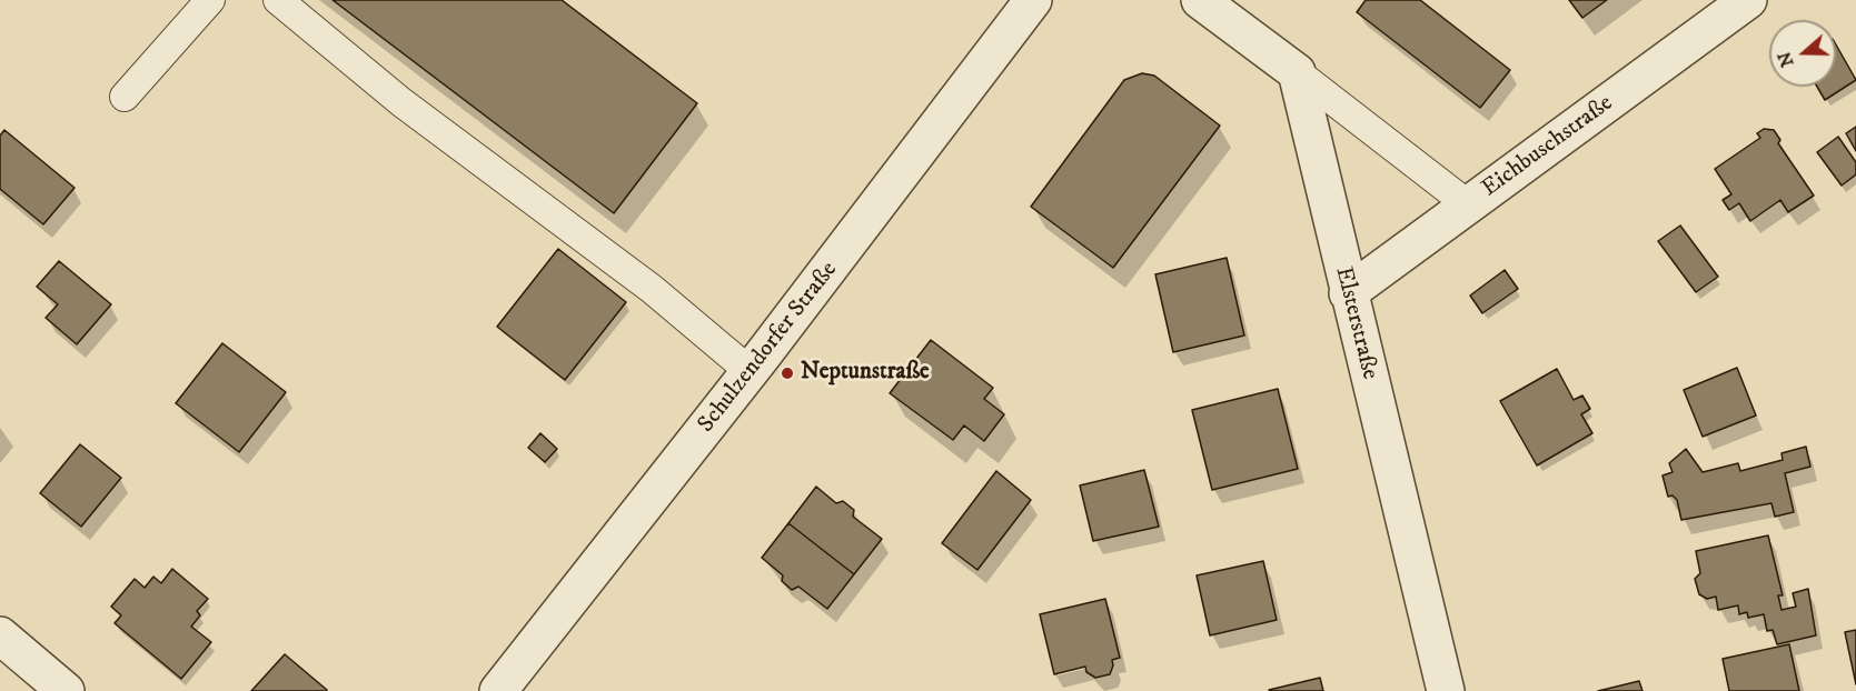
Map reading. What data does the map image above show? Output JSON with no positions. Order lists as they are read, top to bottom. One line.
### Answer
{"streets":{"street":["Eichbuschstraße","Elsterstraße","Schulzendorfer Straße"]},"crossings":[["Eichbuschstraße","Elsterstraße"]],"places":["Neptunstraße"],"north":"left"}
